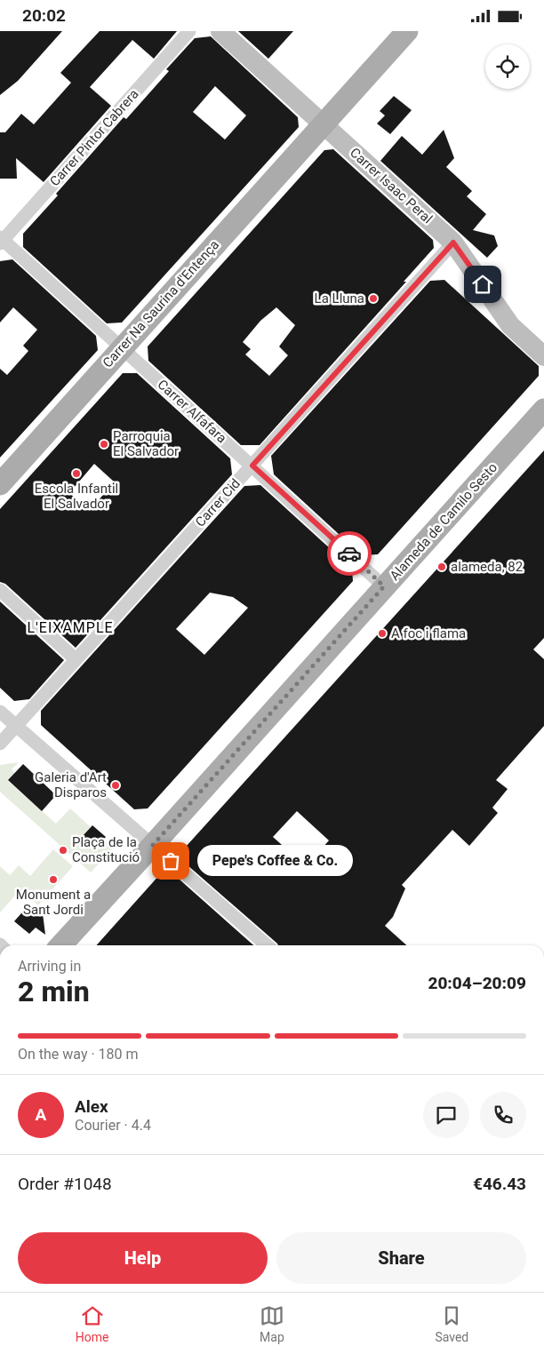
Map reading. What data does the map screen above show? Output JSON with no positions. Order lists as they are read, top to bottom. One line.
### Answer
{"streets":{"main road":["Carrer Na Saurina d'Entença","Alameda de Camilo Sesto"],"street":["Carrer Pintor Cabrera","Carrer Isaac Peral","Carrer Alfafara","Carrer Cid"]},"crossings":[["Carrer Pintor Cabrera","Carrer Alfafara"],["Carrer Isaac Peral","Carrer Na Saurina d'Entença"],["Carrer Isaac Peral","Carrer Cid"],["Carrer Na Saurina d'Entença","Carrer Alfafara"],["Carrer Alfafara","Carrer Cid"],["Carrer Alfafara","Alameda de Camilo Sesto"]],"districts":["L'EIXAMPLE"],"places":["La Lluna","Parroquia El Salvador","Escola Infantil El Salvador","alameda, 82","A foc i flama","Galeria d'Art Disparos","Plaça de la Constitució","Pepe's Coffee & Co.","Monument a Sant Jordi"],"page":{"status":"20:02","bubble":"Pepe's Coffee & Co.","heading":["2 min","Arriving in","20:04–20:09"],"panel":["Alex","Courier · 4.4","Order #1048","€46.43"],"bar":"On the way · 180 m","round":"A","buttons":["Help","Share"],"tabs":["Home","Map","Saved"]}}
